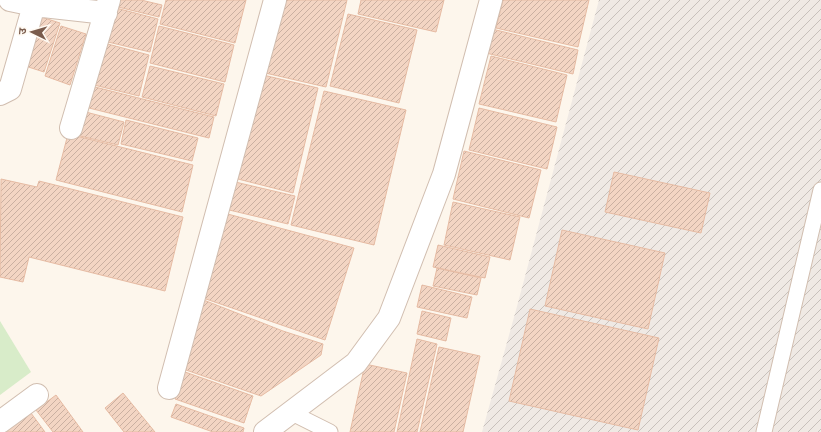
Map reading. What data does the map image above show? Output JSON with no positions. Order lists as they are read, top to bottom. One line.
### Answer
{"north":"left"}
